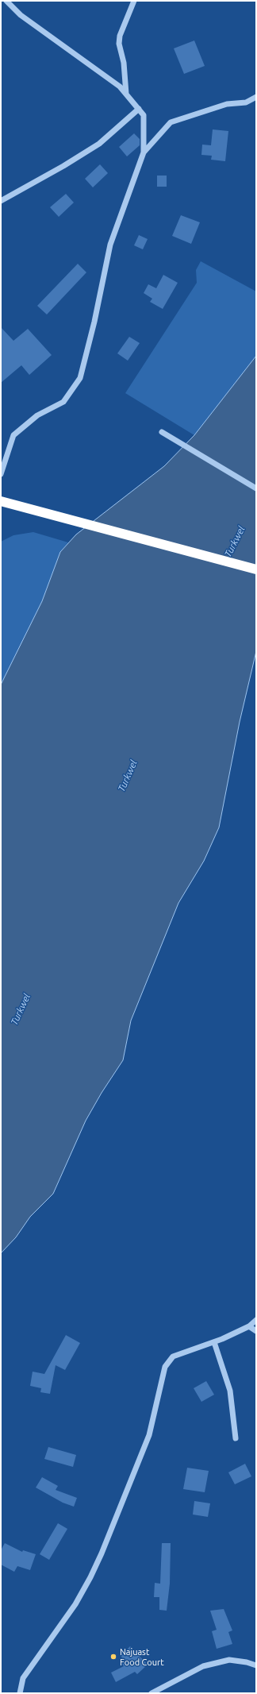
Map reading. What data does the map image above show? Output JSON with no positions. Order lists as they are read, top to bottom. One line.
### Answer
{"water":["Turkwel"],"places":["Najuast Food Court"]}
